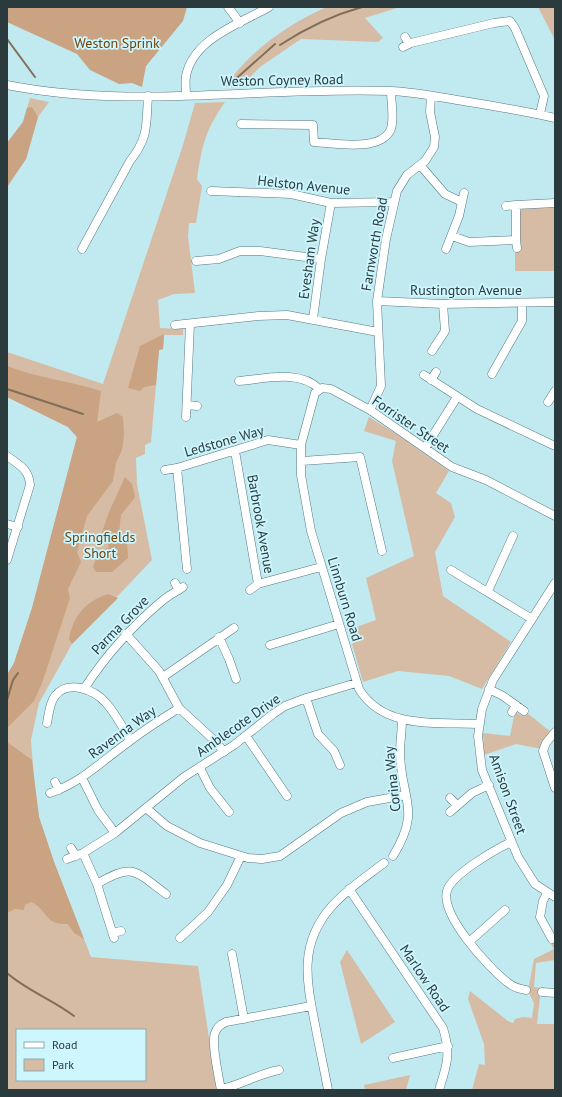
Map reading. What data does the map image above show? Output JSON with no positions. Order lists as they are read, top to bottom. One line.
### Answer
{"streets":{"street":["Weston Coyney Road","Helston Avenue","Farnworth Road","Evesham Way","Rustington Avenue","Forrister Street","Ledstone Way","Barbrook Avenue","Linnburn Road","Parma Grove","Amblecote Drive","Ravenna Way","Corina Way","Amison Street","Marlow Road"]},"crossings":[["Weston Coyney Road","Farnworth Road"],["Helston Avenue","Farnworth Road"],["Helston Avenue","Evesham Way"],["Farnworth Road","Rustington Avenue"],["Farnworth Road","Forrister Street"],["Forrister Street","Linnburn Road"],["Ledstone Way","Barbrook Avenue"],["Ledstone Way","Linnburn Road"],["Barbrook Avenue","Linnburn Road"],["Linnburn Road","Amblecote Drive"],["Linnburn Road","Corina Way"],["Linnburn Road","Amison Street"],["Amblecote Drive","Ravenna Way"]],"parks":["Weston Sprink","Springfields Short"],"legend":["Road","Park"]}
